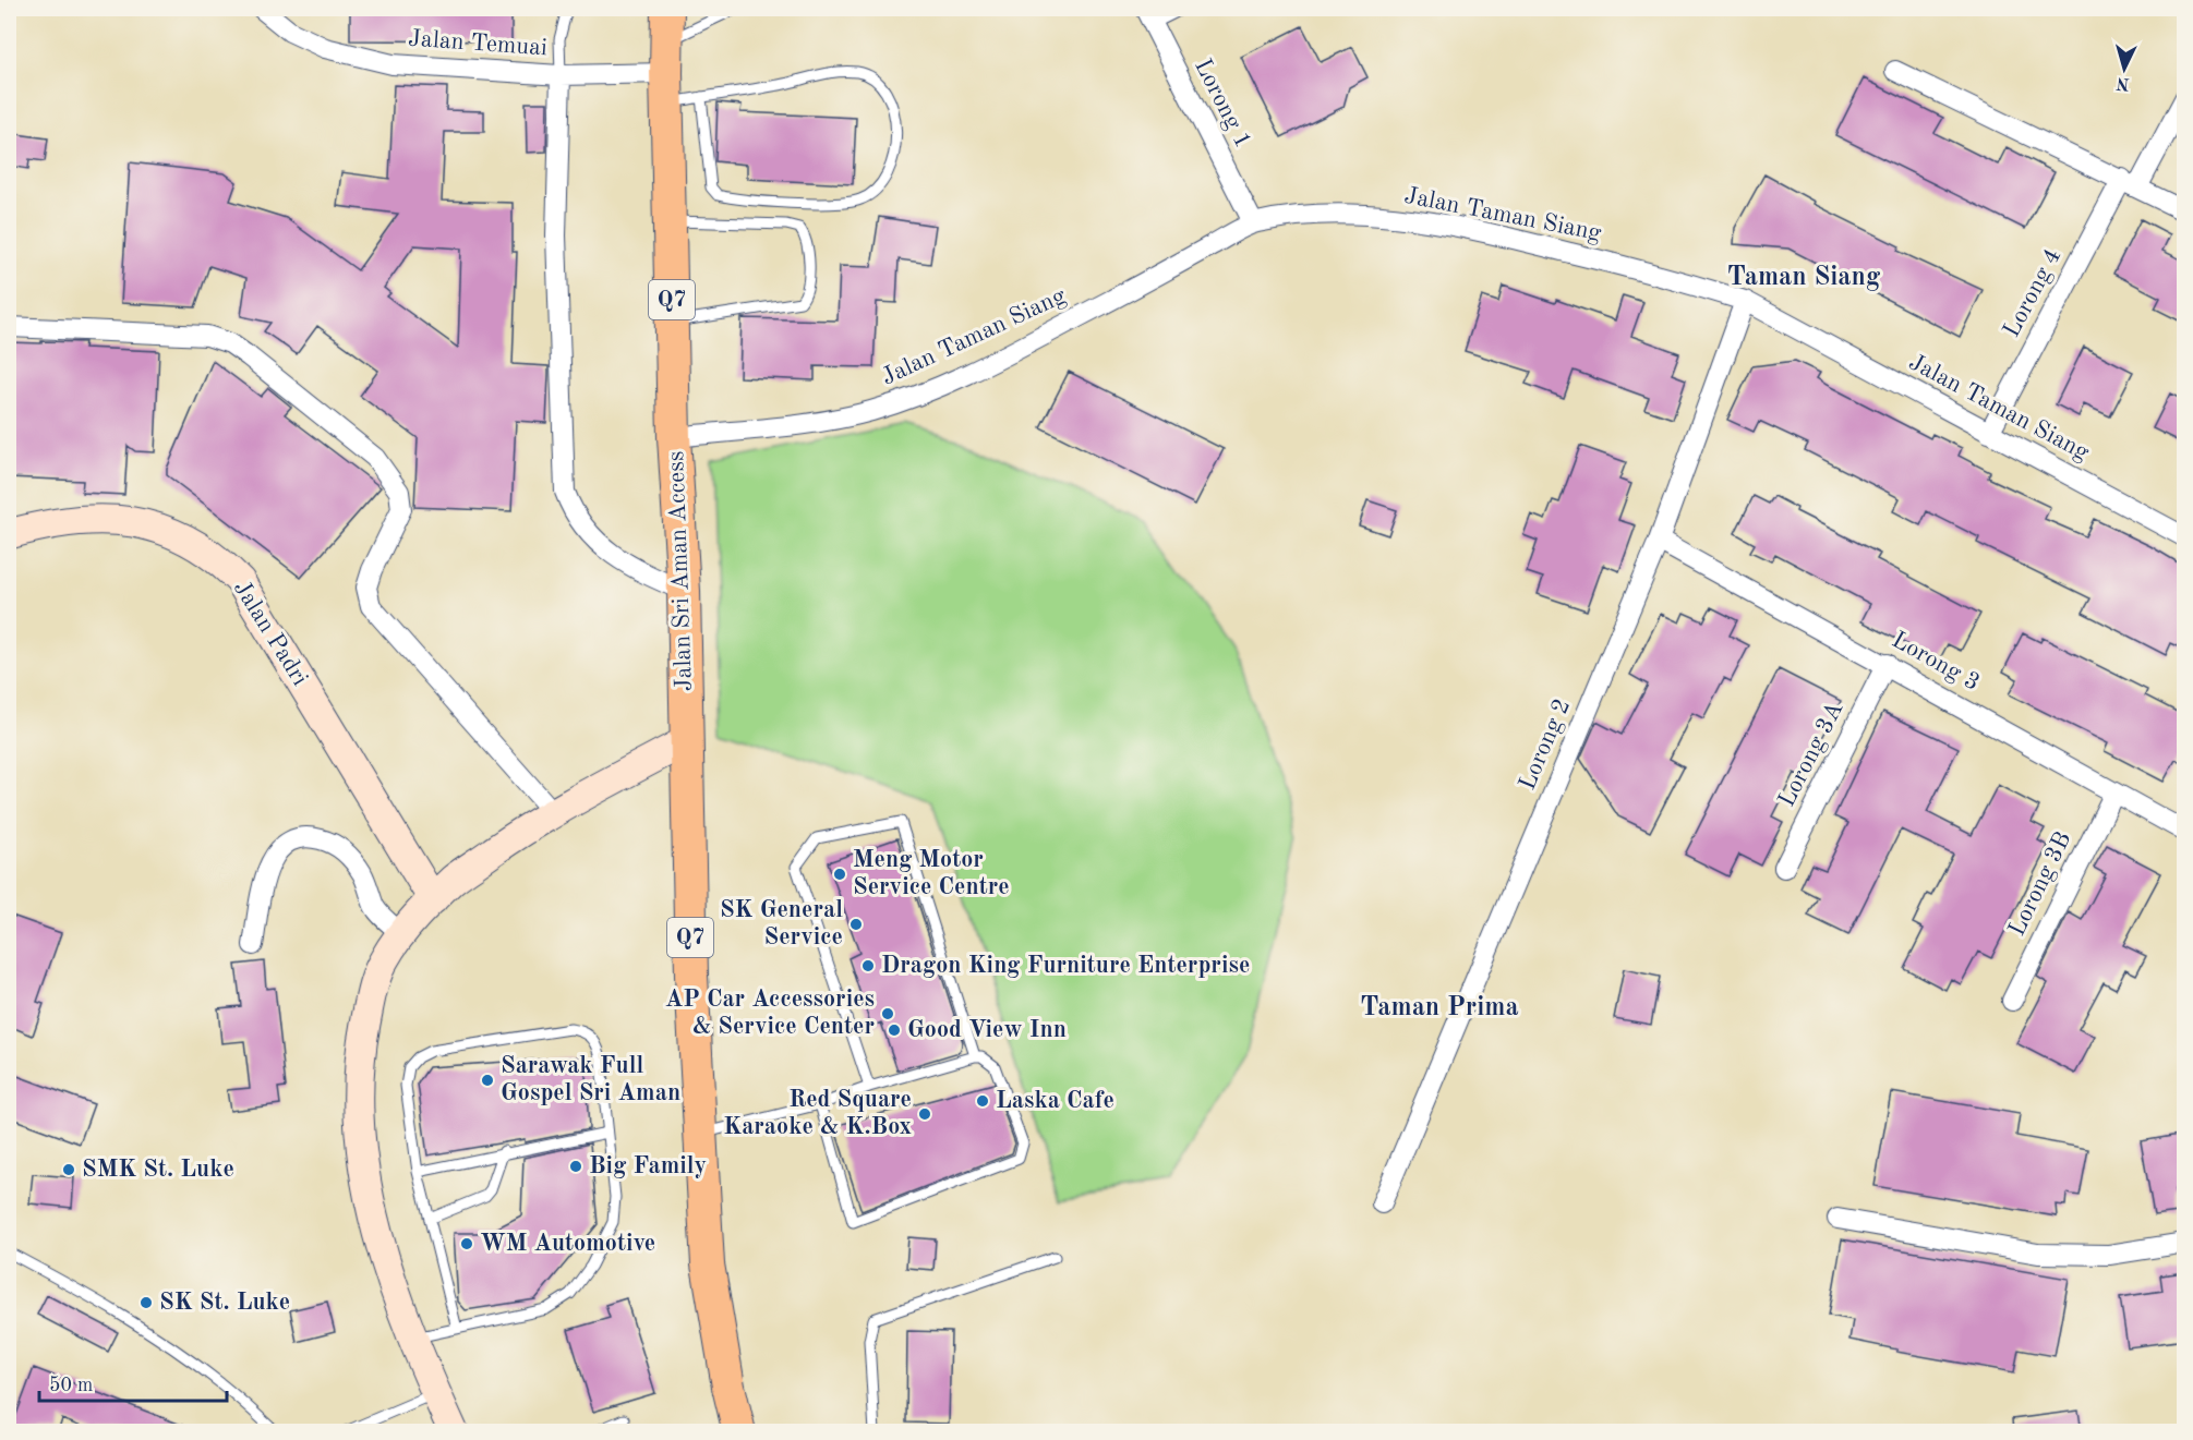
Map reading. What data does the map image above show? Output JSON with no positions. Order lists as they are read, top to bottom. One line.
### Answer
{"streets":{"main road":["Q7","Jalan Sri Aman Access"],"street":["Jalan Temuai","Lorong 1","Jalan Taman Siang","Lorong 4","Jalan Padri","Lorong 3","Lorong 2","Lorong 3A","Lorong 3B"]},"crossings":[["Jalan Temuai","Jalan Sri Aman Access"],["Lorong 1","Jalan Taman Siang"],["Jalan Taman Siang","Lorong 4"],["Jalan Taman Siang","Jalan Sri Aman Access"],["Jalan Taman Siang","Lorong 2"],["Q7","Jalan Sri Aman Access"],["Lorong 3","Lorong 2"],["Lorong 3","Lorong 3A"],["Lorong 3","Lorong 3B"]],"districts":["Taman Siang","Taman Prima"],"places":["Meng Motor Service Centre","SK General Service","Dragon King Furniture Enterprise","AP Car Accessories & Service Center","Good View Inn","Sarawak Full Gospel Sri Aman","Laska Cafe","Red Square Karaoke & K.Box","Big Family","SMK St. Luke","WM Automotive","SK St. Luke"],"scale_bar":"50 m","north":"bottom"}
